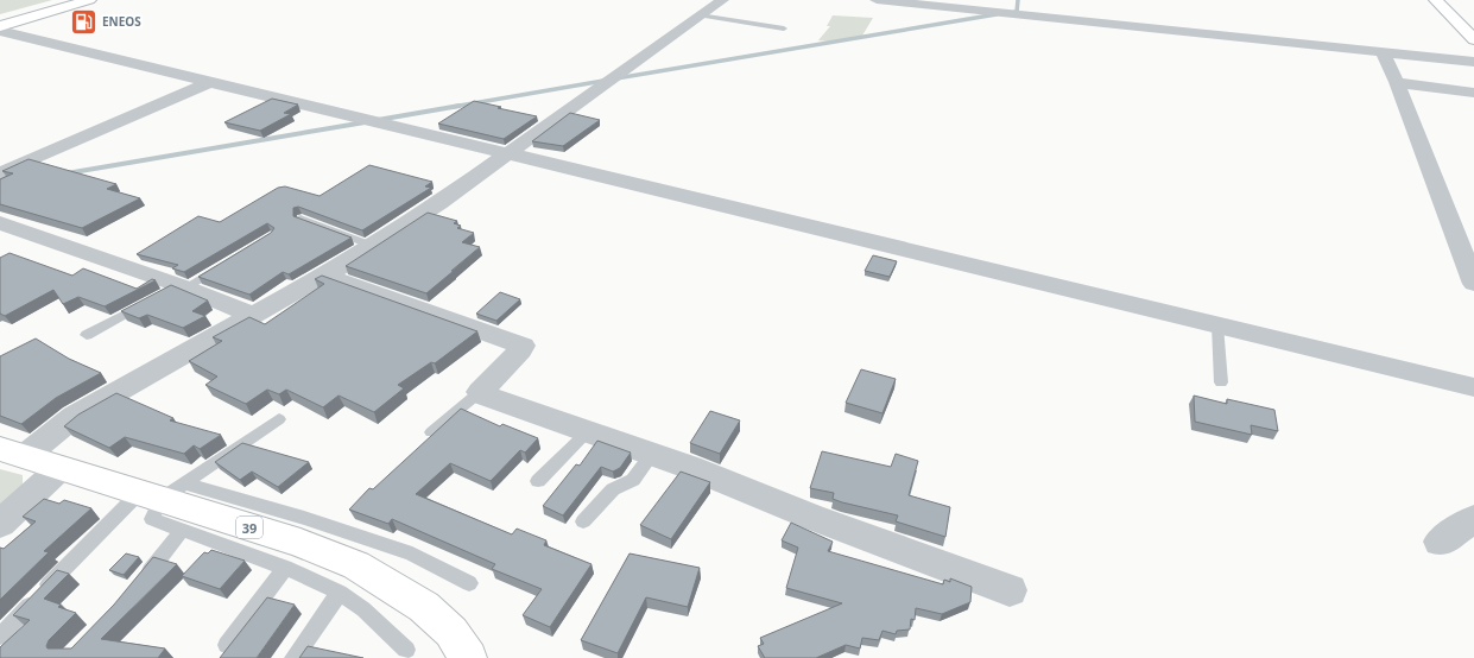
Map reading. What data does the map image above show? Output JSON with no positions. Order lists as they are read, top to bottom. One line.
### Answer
{"streets":{"main road":["39"]},"places":{"fuel station":["ENEOS"]}}
